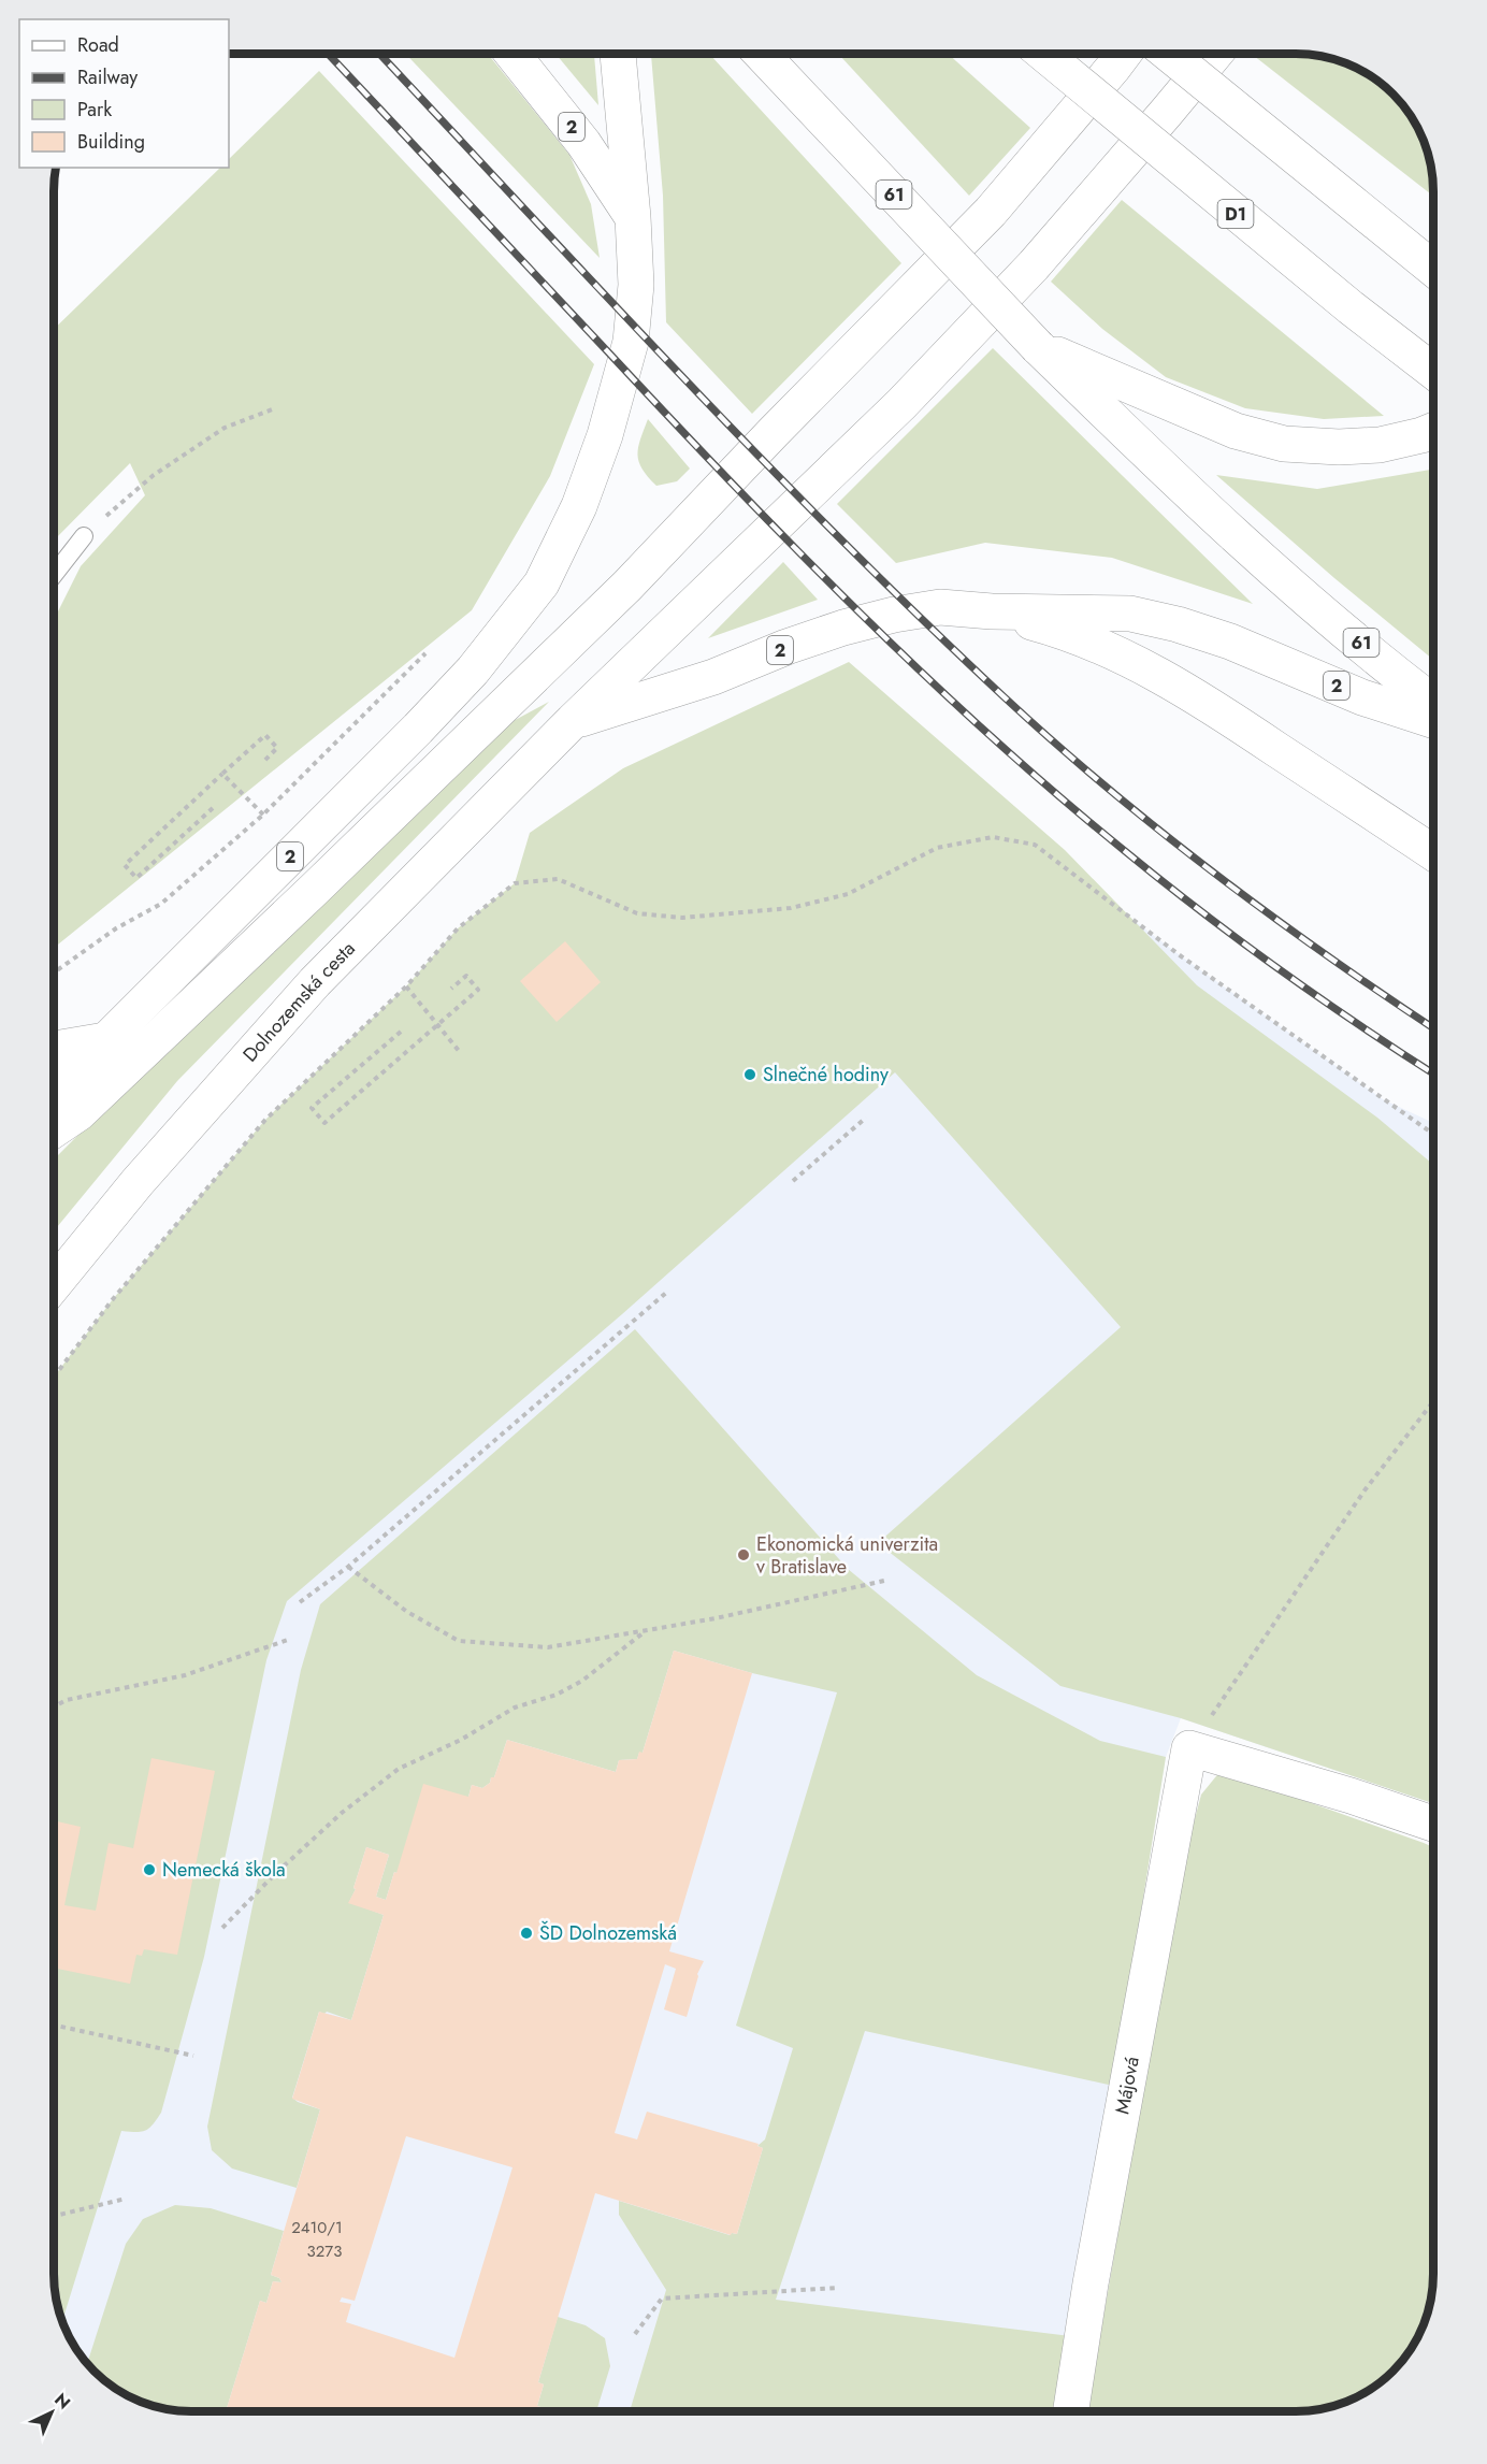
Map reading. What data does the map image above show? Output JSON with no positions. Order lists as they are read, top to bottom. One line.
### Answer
{"streets":{"main road":["2","61","D1","Dolnozemská cesta","Májová"]},"crossings":[["2","Dolnozemská cesta"]],"places":["Slnečné hodiny","Ekonomická univerzita v Bratislave","Nemecká škola","ŠD Dolnozemská"],"house_numbers":["2410/1","3273"],"legend":["Road","Railway","Park","Building"],"north":"top right"}
